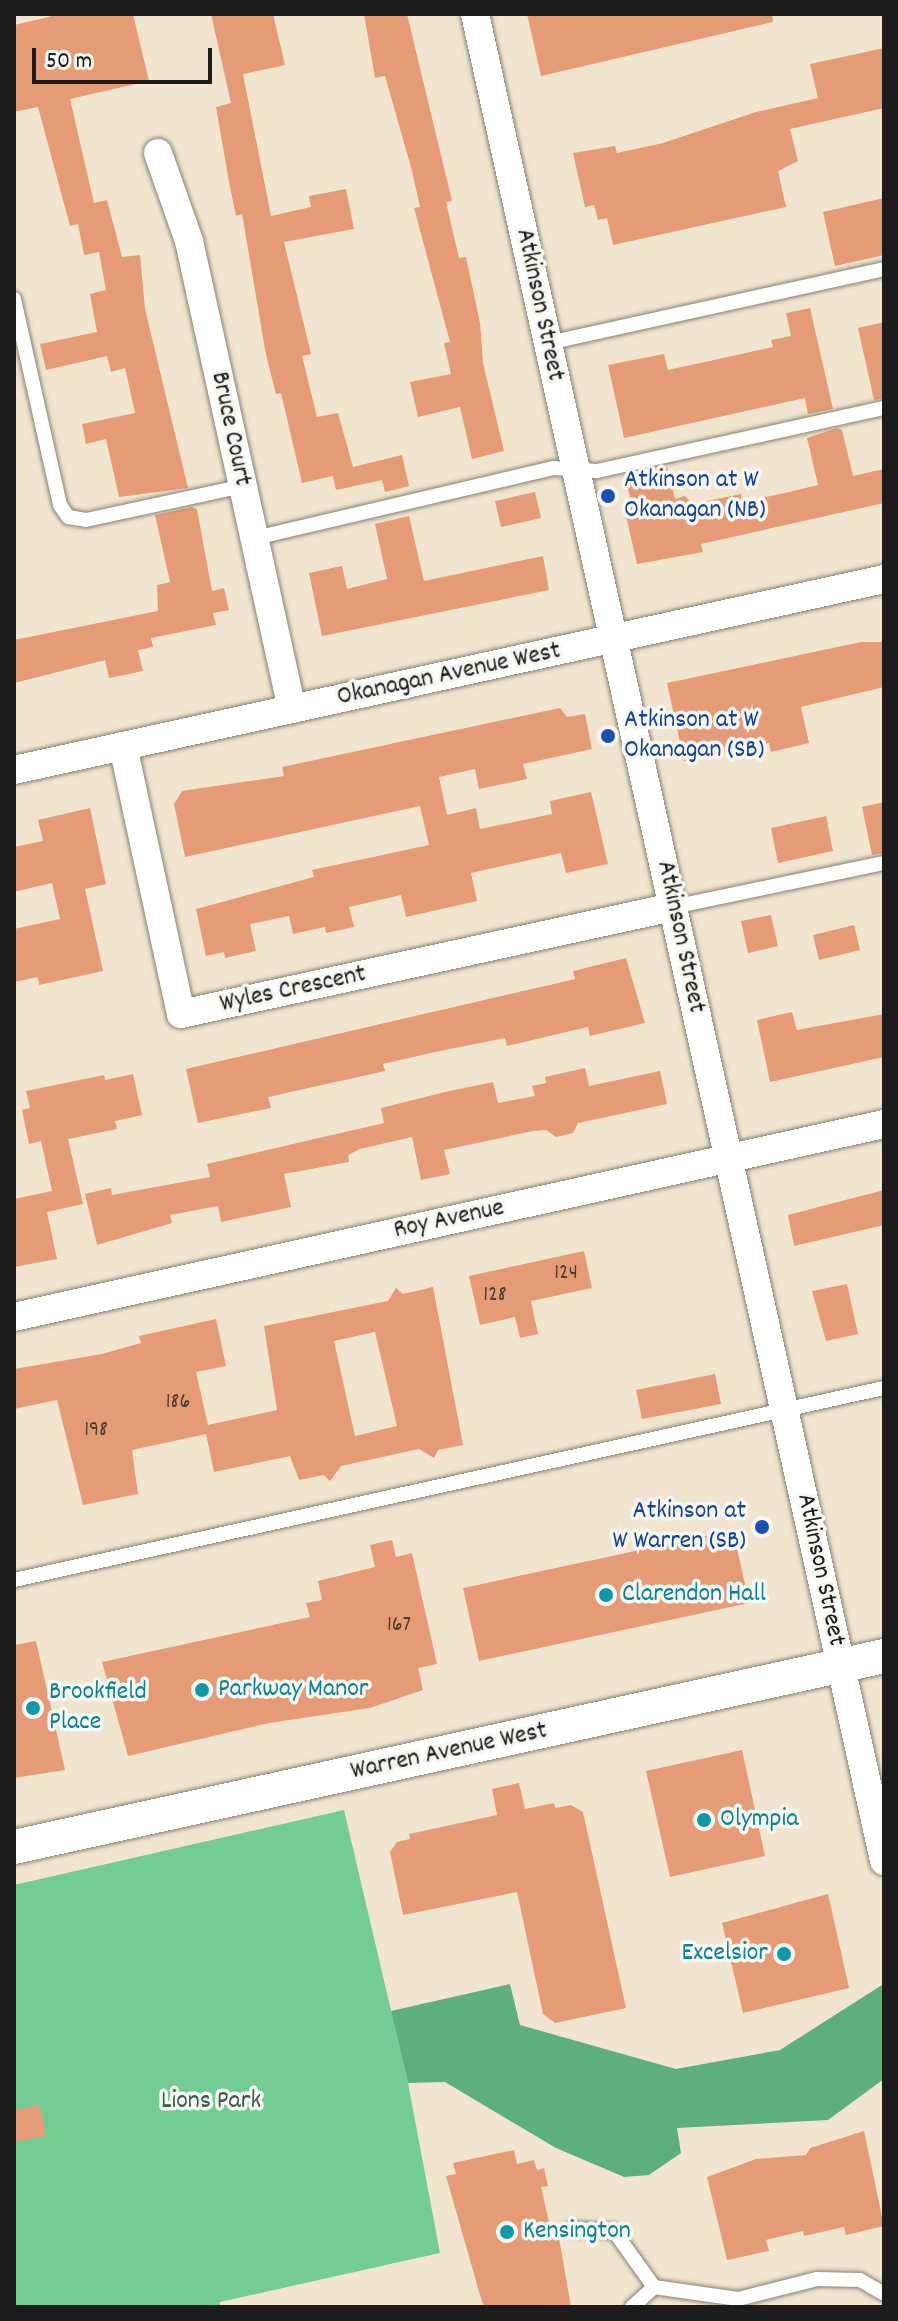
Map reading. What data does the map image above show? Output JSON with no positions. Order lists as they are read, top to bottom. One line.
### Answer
{"streets":{"street":["Atkinson Street","Bruce Court","Okanagan Avenue West","Wyles Crescent","Roy Avenue","Warren Avenue West"]},"crossings":[["Atkinson Street","Okanagan Avenue West"],["Atkinson Street","Wyles Crescent"],["Atkinson Street","Roy Avenue"],["Atkinson Street","Warren Avenue West"],["Bruce Court","Okanagan Avenue West"],["Okanagan Avenue West","Wyles Crescent"]],"parks":["Lions Park"],"places":["Atkinson at W Okanagan (NB)","Atkinson at W Okanagan (SB)","Atkinson at W Warren (SB)","Clarendon Hall","Parkway Manor","Brookfield Place","Olympia","Excelsior","Kensington"],"house_numbers":["124","128","186","198","167"],"scale_bar":"50 m"}
